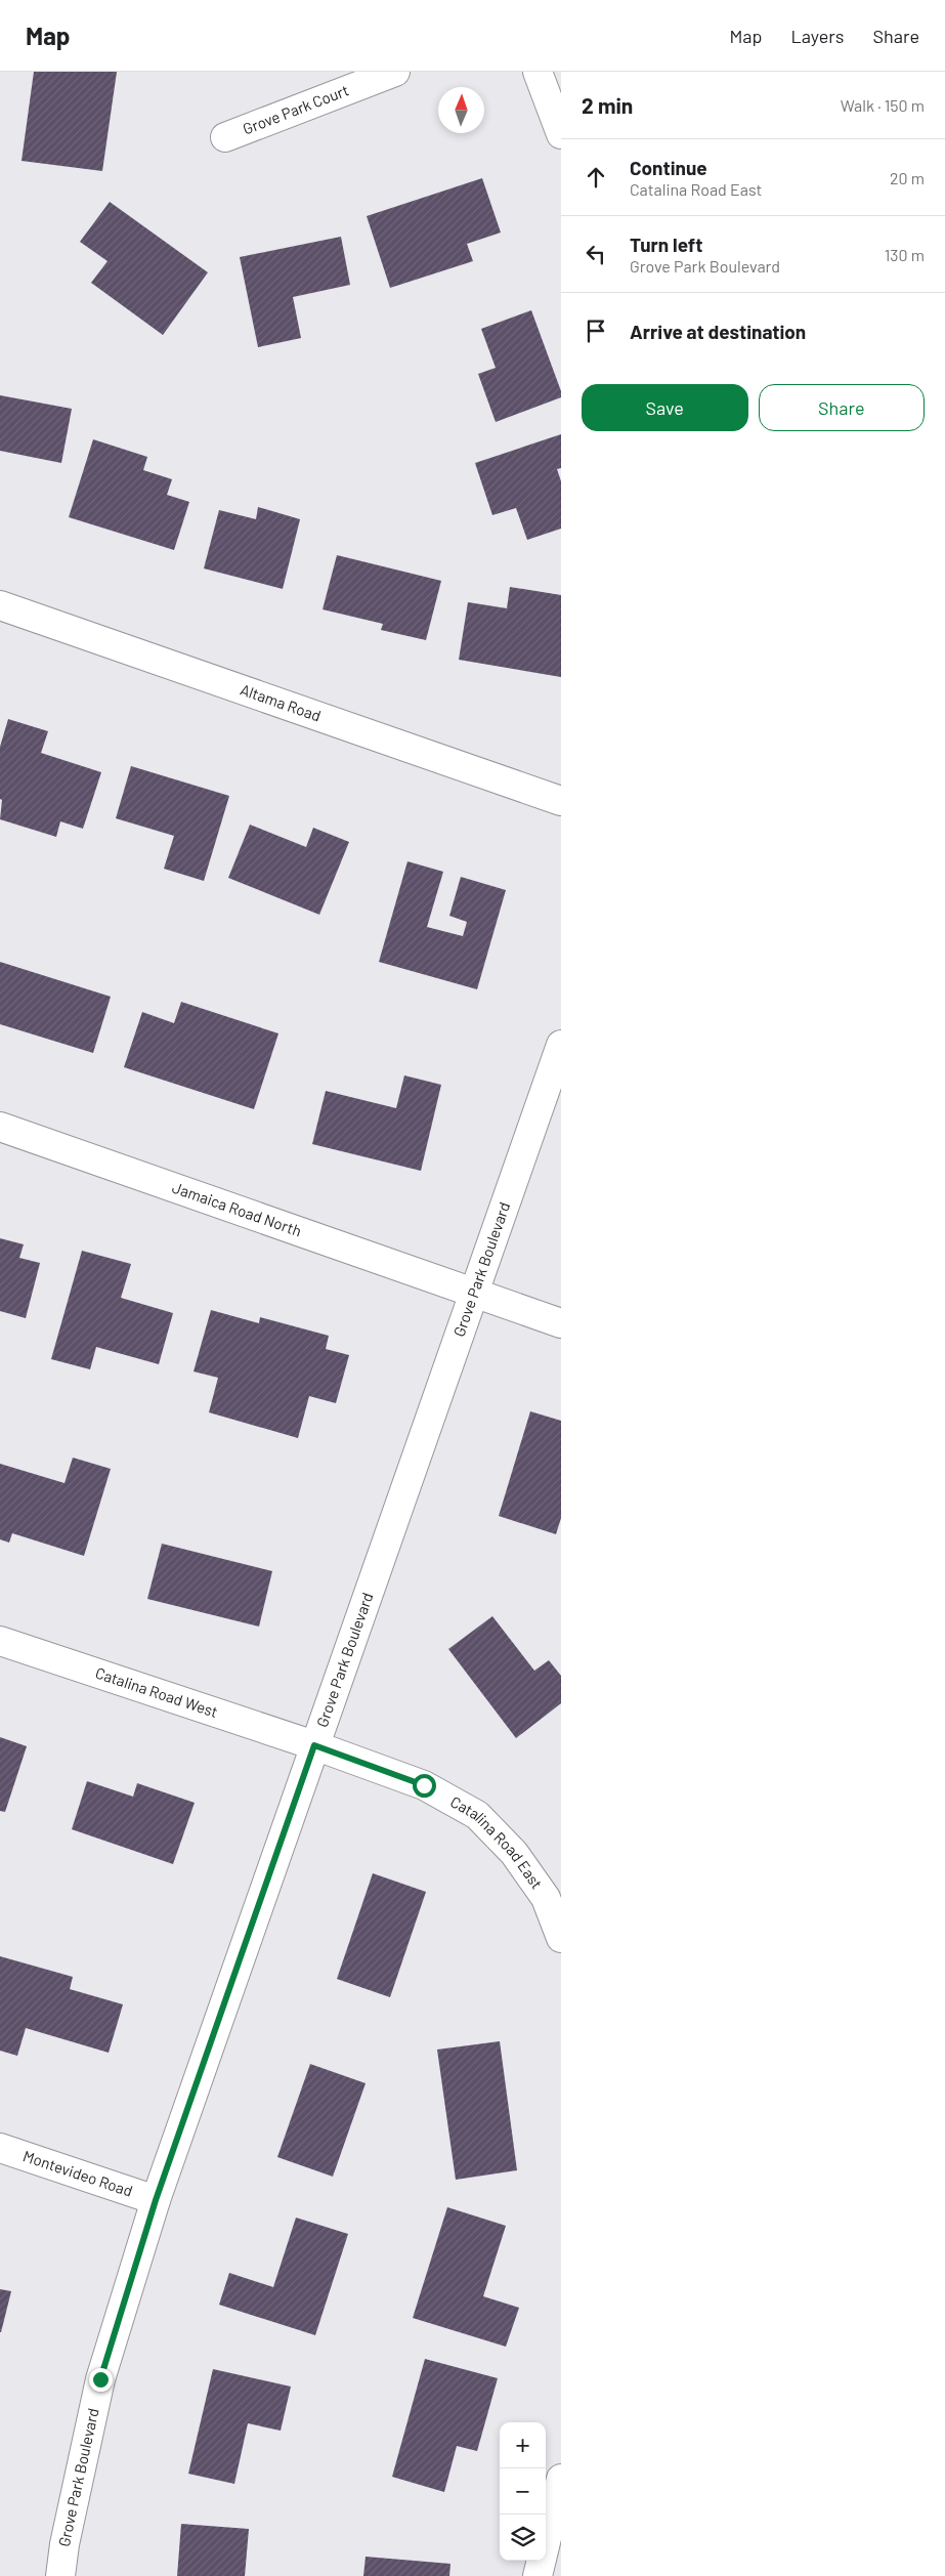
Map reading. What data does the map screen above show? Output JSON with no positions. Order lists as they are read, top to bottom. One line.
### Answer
{"streets":{"street":["Grove Park Court","Altama Road","Jamaica Road North","Grove Park Boulevard","Catalina Road West","Catalina Road East","Montevideo Road"]},"crossings":[["Jamaica Road North","Grove Park Boulevard"],["Grove Park Boulevard","Catalina Road West"],["Grove Park Boulevard","Catalina Road East"],["Grove Park Boulevard","Montevideo Road"],["Catalina Road West","Catalina Road East"]],"north":"top","page":{"header":"Map","nav":["Map","Layers","Share"],"heading":["2 min","Walk · 150 m"],"list":[["Continue","Catalina Road East","20 m"],["Turn left","Grove Park Boulevard","130 m"],"Arrive at destination"],"buttons":["Save","Share"],"map_buttons":["+","−"]}}
